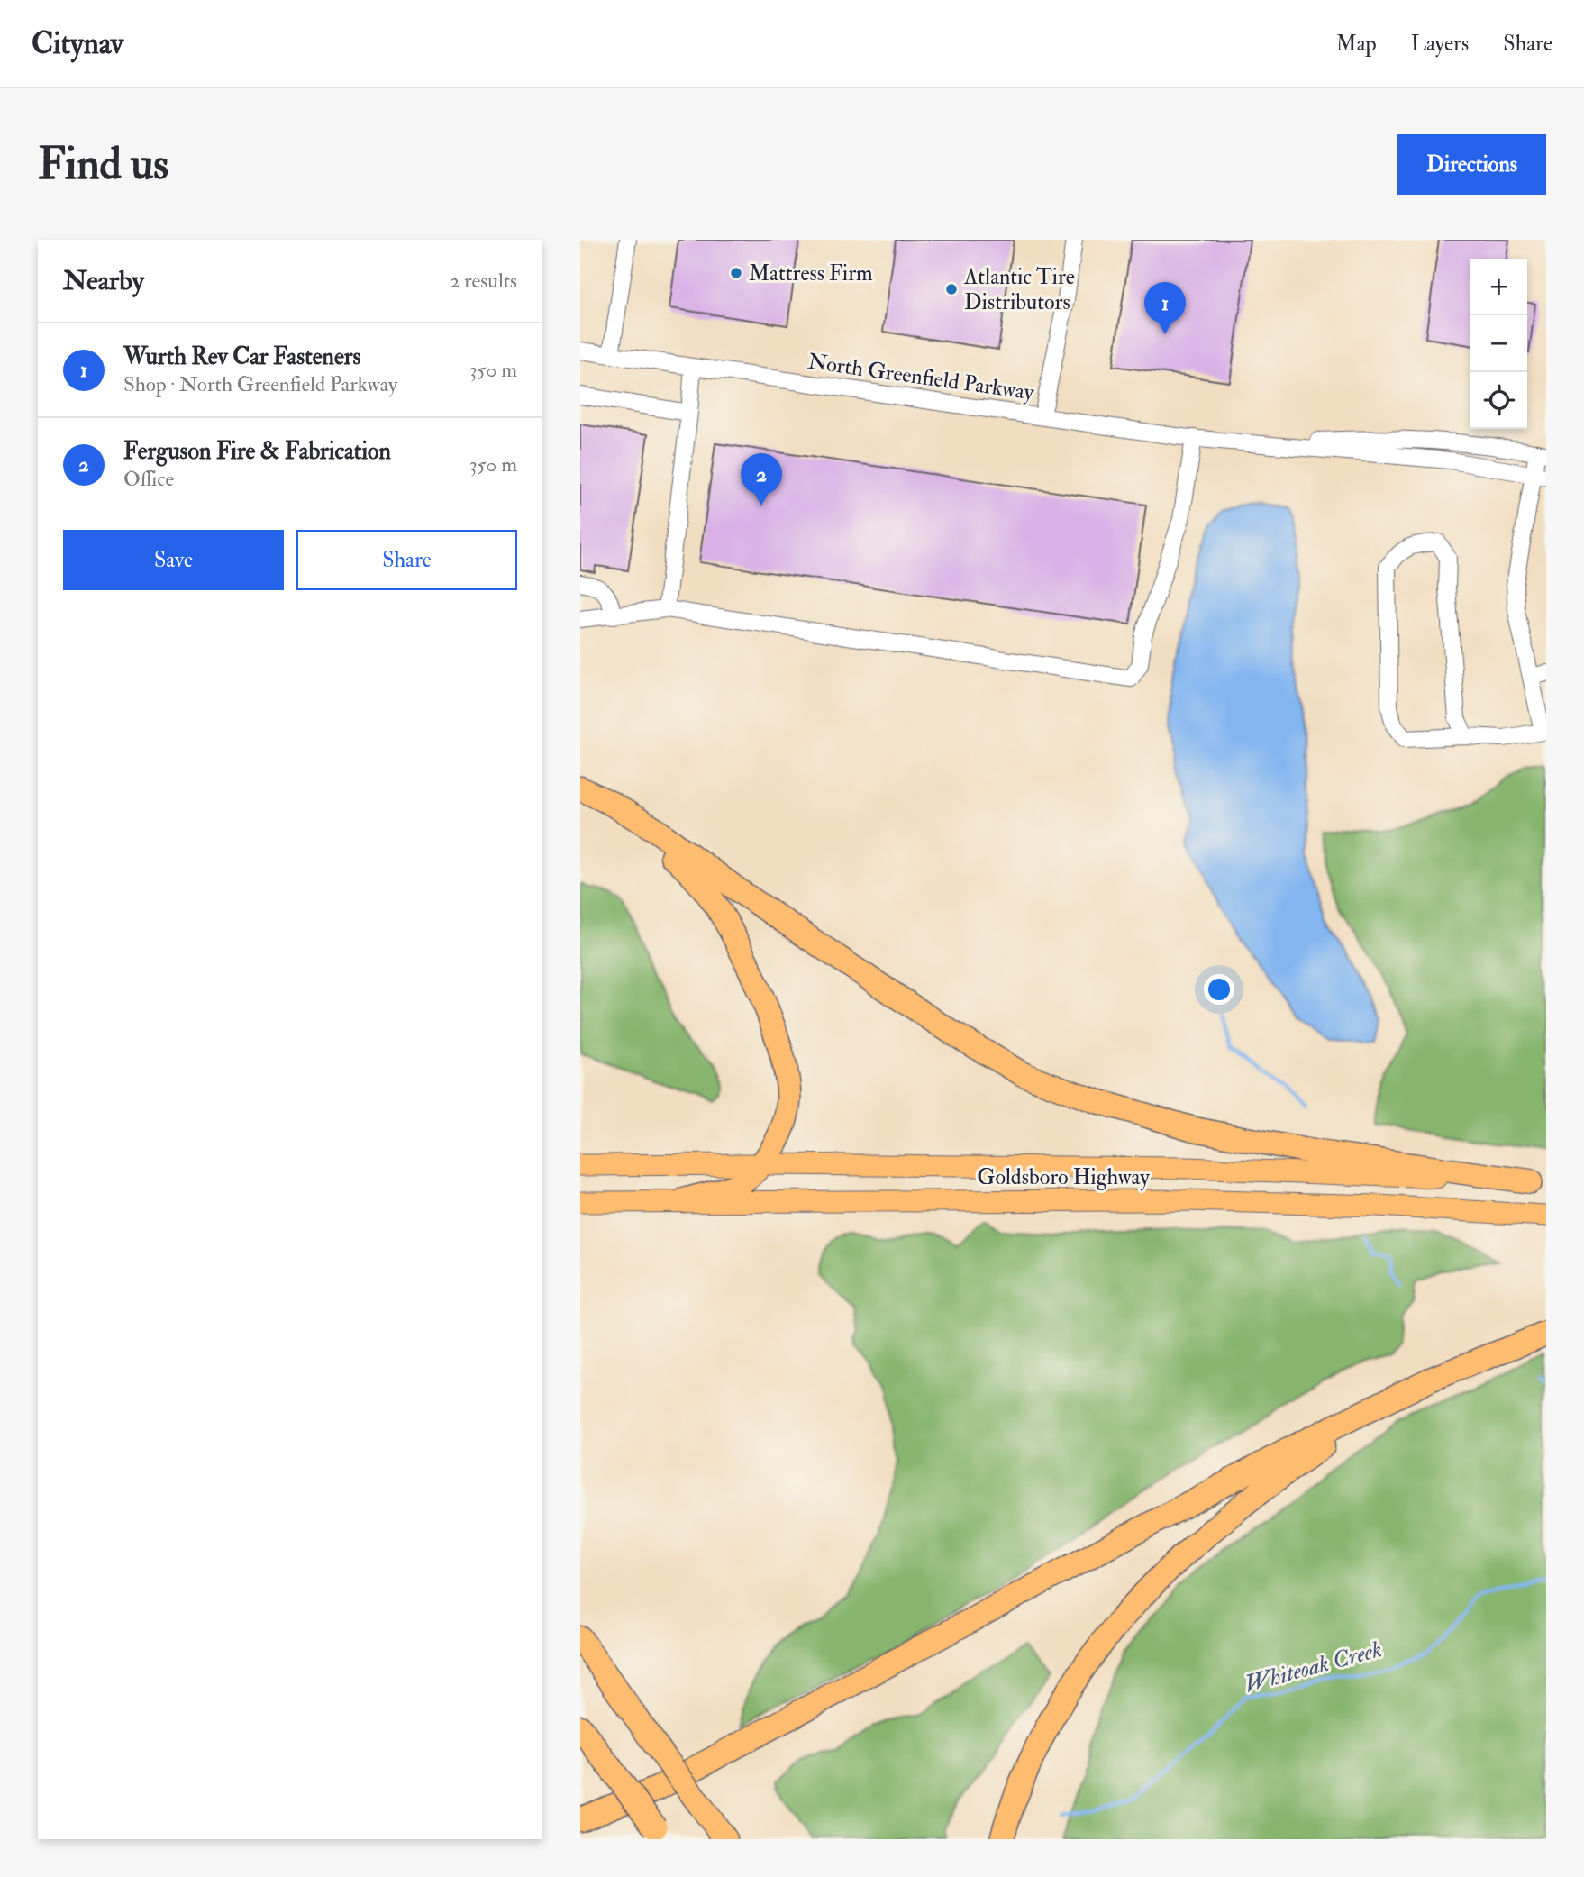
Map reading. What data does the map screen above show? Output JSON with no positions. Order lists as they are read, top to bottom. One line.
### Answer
{"streets":{"main road":["Goldsboro Highway"],"street":["North Greenfield Parkway"]},"water":["Whiteoak Creek"],"places":["Mattress Firm","Atlantic Tire Distributors"],"page":{"header":"Citynav","nav":["Map","Layers","Share"],"buttons":["Directions",["Save","Share"]],"title":"Find us","heading":["Nearby","2 results"],"map_buttons":["+","−"],"pins":["1","2"],"list":[{"mark":"1","name":"Wurth Rev Car Fasteners","note":"Shop · North Greenfield Parkway","value":"350 m"},{"mark":"2","name":"Ferguson Fire & Fabrication","note":"Office","value":"350 m"}]}}
